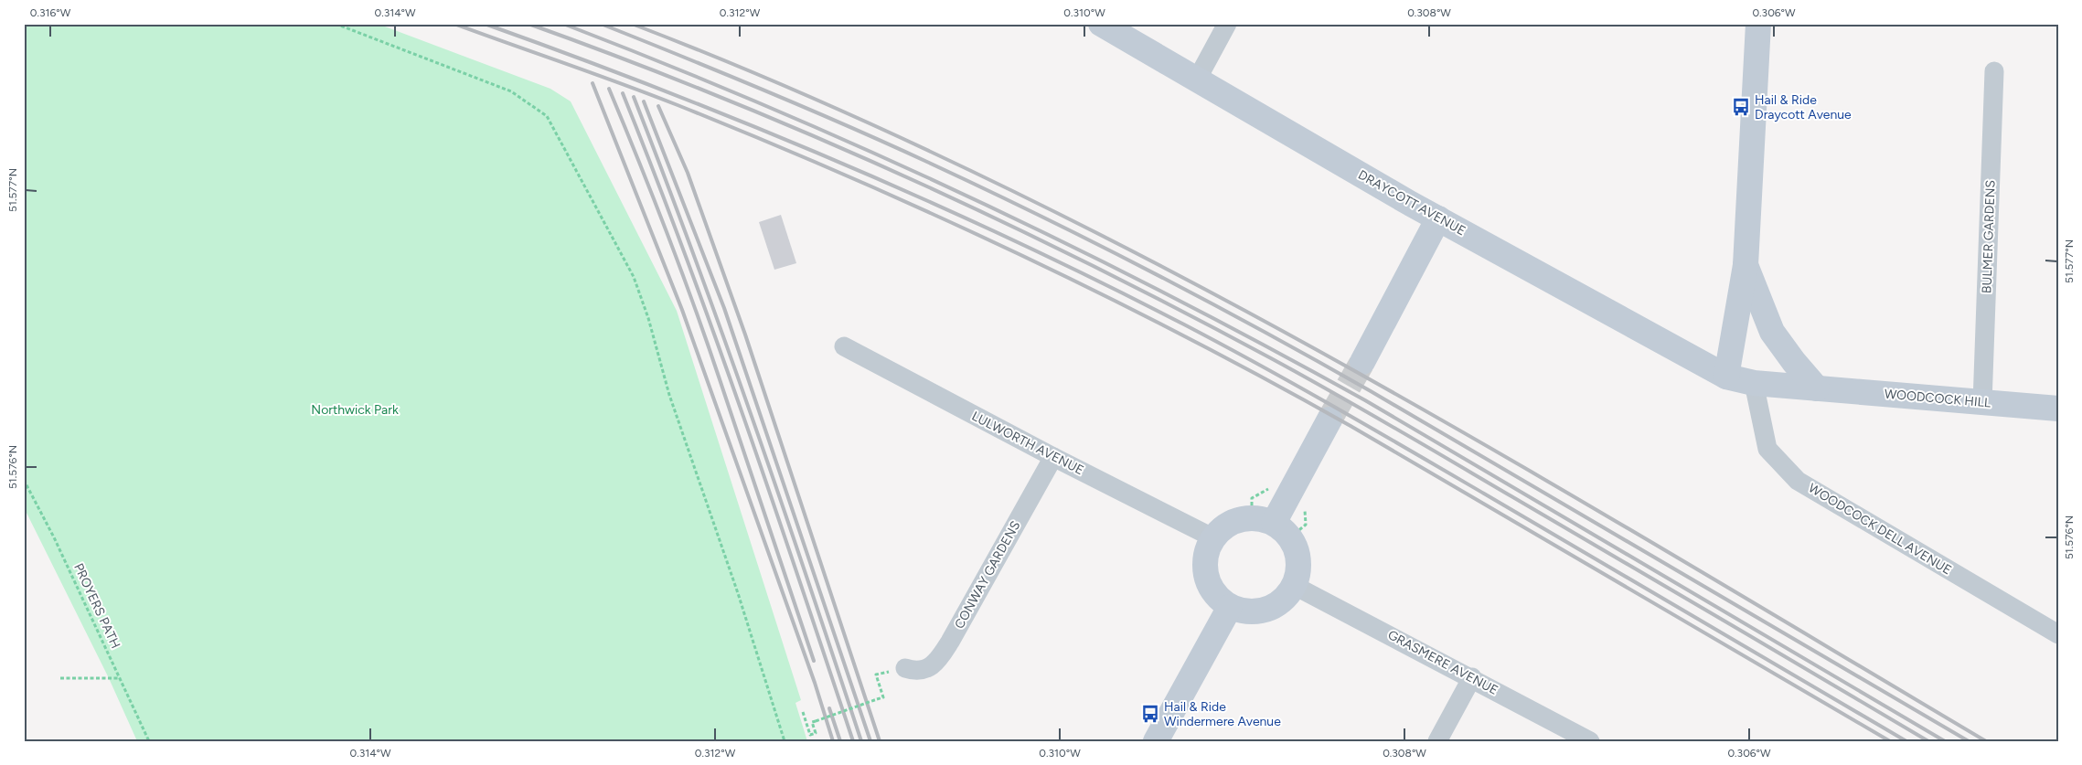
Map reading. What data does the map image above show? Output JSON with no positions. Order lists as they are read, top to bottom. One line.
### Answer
{"streets":{"street":["DRAYCOTT AVENUE","BULMER GARDENS","WOODCOCK HILL","LULWORTH AVENUE","WOODCOCK DELL AVENUE","CONWAY GARDENS","GRASMERE AVENUE"],"path":["PROYERS PATH"]},"crossings":[["DRAYCOTT AVENUE","WOODCOCK HILL"],["BULMER GARDENS","WOODCOCK HILL"],["WOODCOCK HILL","WOODCOCK DELL AVENUE"],["LULWORTH AVENUE","CONWAY GARDENS"],["LULWORTH AVENUE","GRASMERE AVENUE"]],"parks":["Northwick Park"],"places":{"bus stop":["Hail & Ride Draycott Avenue","Hail & Ride Windermere Avenue"]},"coordinates":["0.316°W","0.314°W","0.312°W","0.310°W","0.308°W","0.306°W","51.577°N","51.576°N"]}
